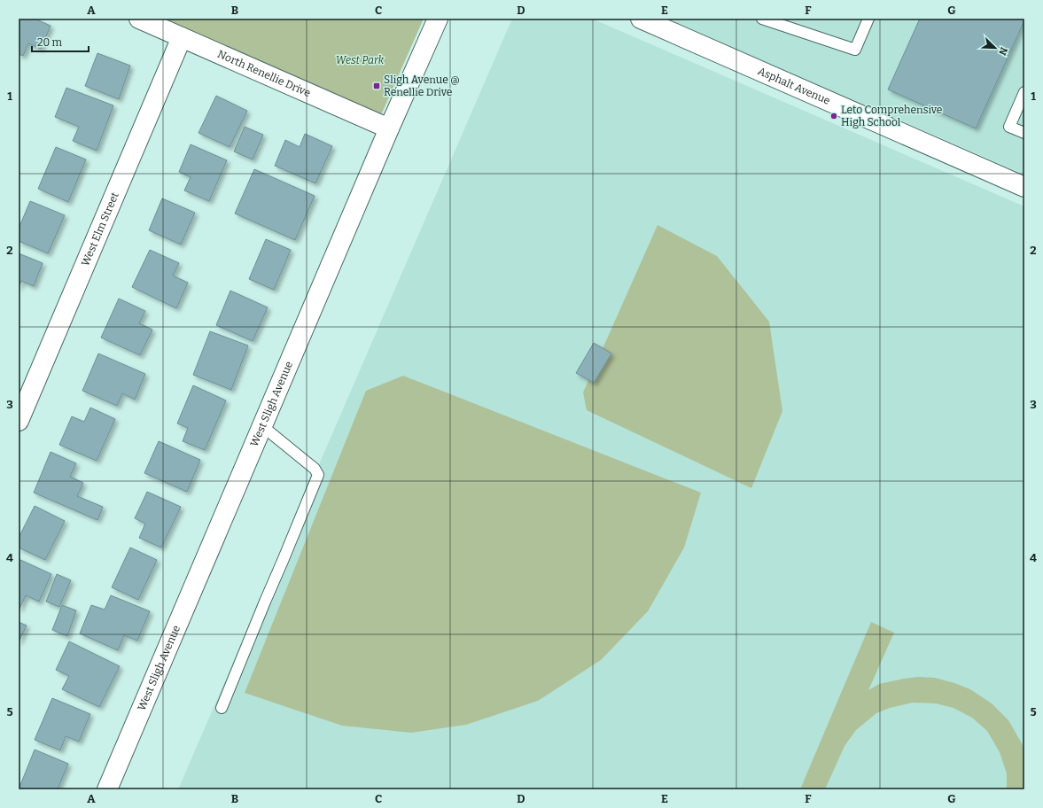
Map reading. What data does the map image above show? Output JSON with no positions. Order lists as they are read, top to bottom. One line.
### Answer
{"streets":{"street":["North Renellie Drive","Asphalt Avenue","West Elm Street","West Sligh Avenue"]},"crossings":[["North Renellie Drive","West Elm Street"],["North Renellie Drive","West Sligh Avenue"]],"parks":["West Park"],"places":{"transit":["Sligh Avenue @ Renellie Drive"],"other":["Leto Comprehensive High School"]},"scale_bar":"20 m","north":"bottom right","grid":{"columns":["A","B","C","D","E","F","G"],"rows":["1","2","3","4","5"]}}
